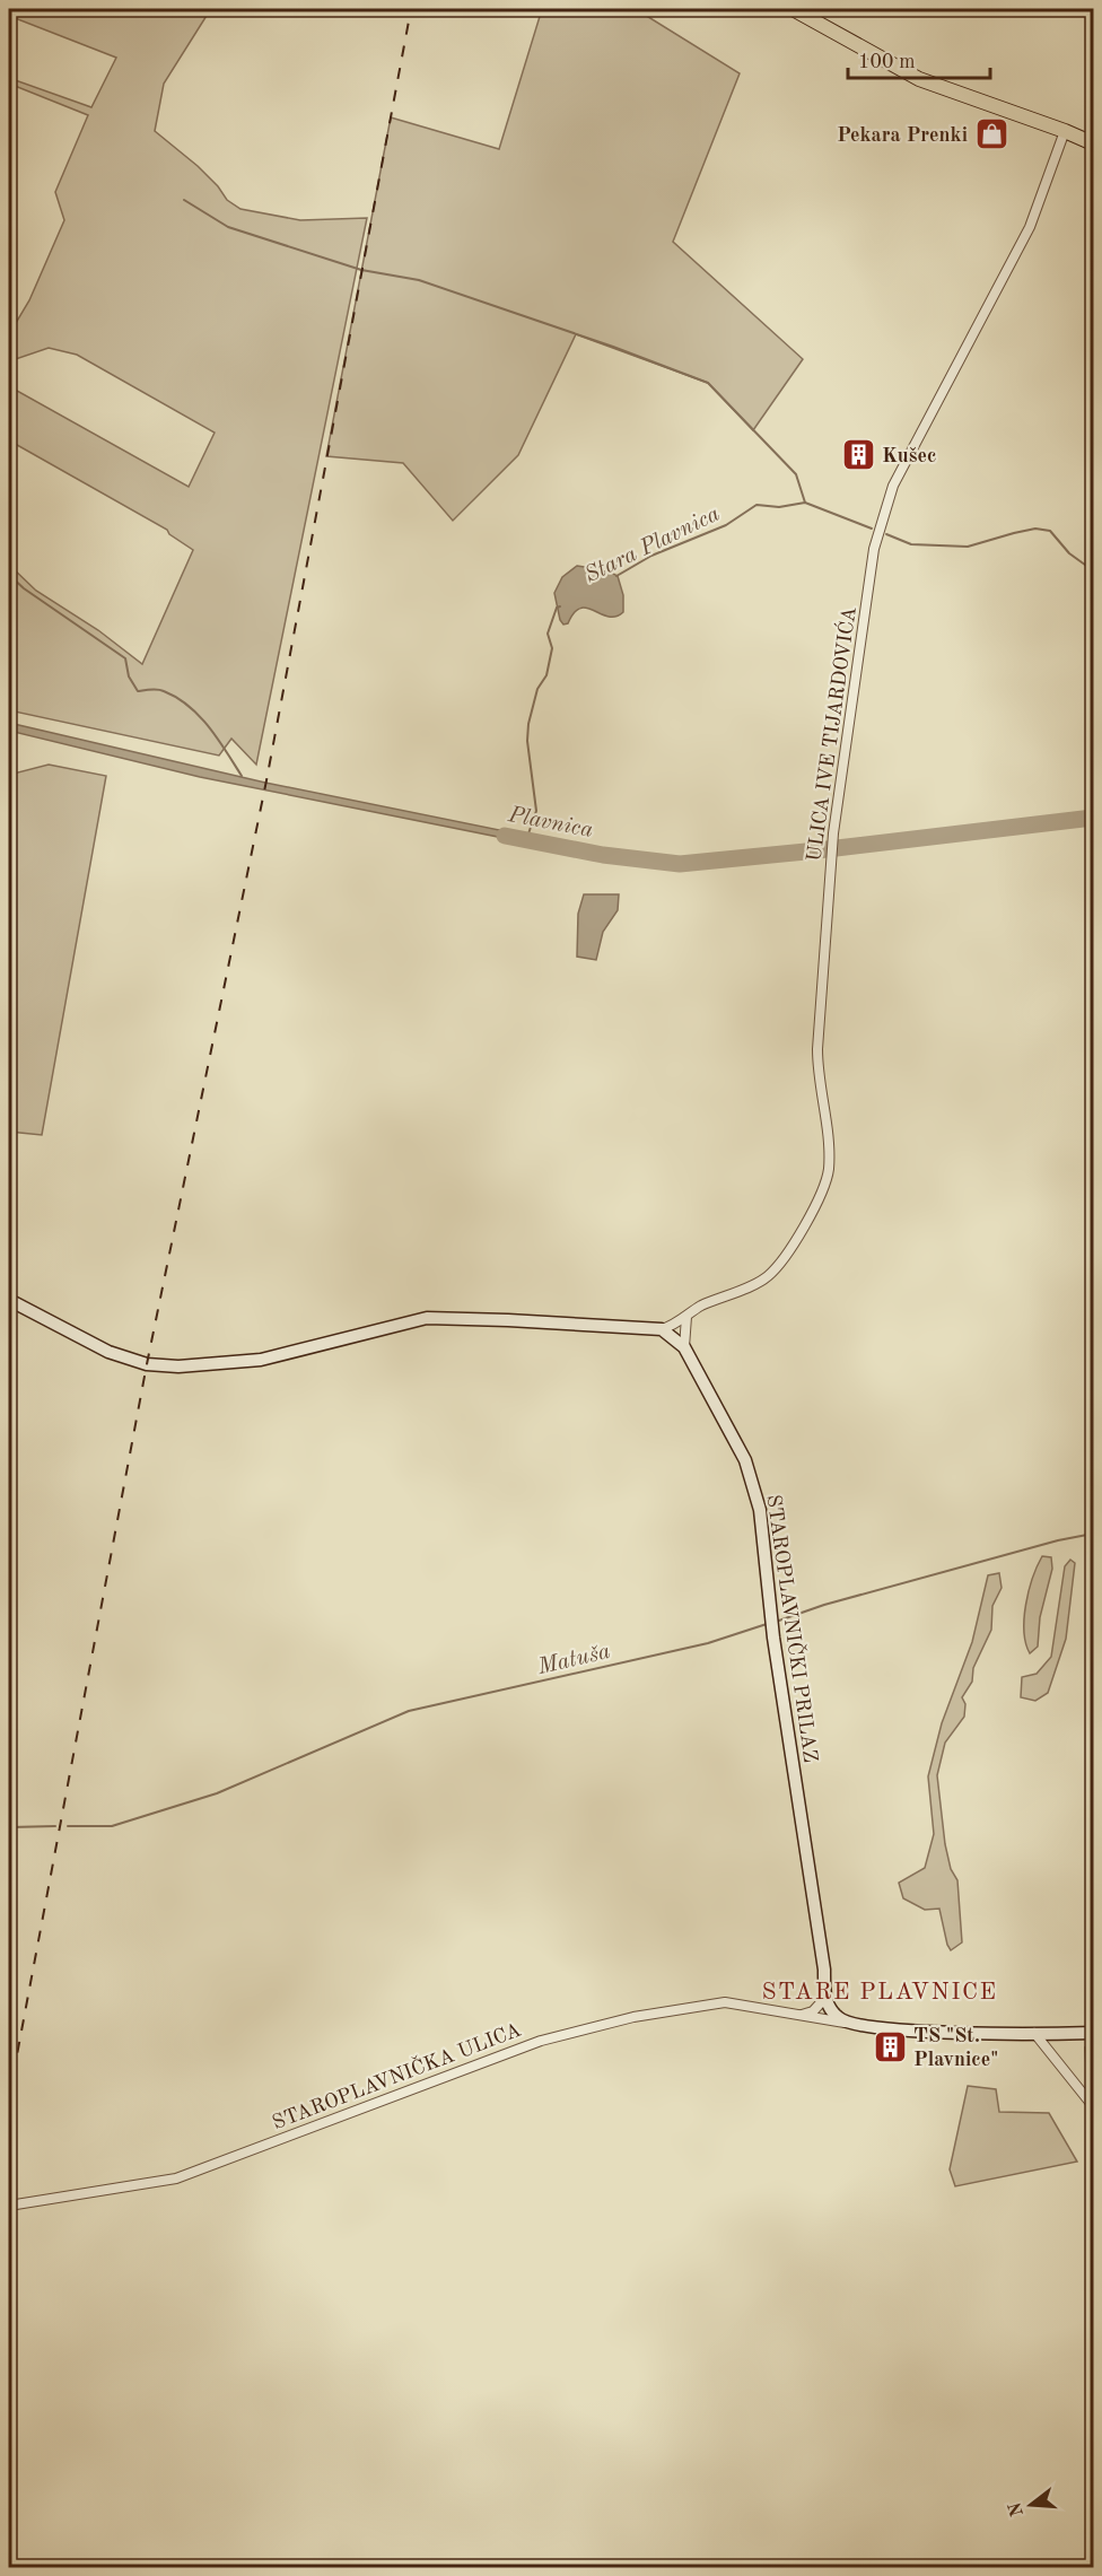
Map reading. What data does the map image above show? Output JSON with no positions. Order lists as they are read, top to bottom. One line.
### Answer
{"streets":{"street":["ULICA IVE TIJARDOVIĆA","STAROPLAVNIČKI PRILAZ","STAROPLAVNIČKA ULICA"]},"crossings":[["ULICA IVE TIJARDOVIĆA","STAROPLAVNIČKI PRILAZ"]],"districts":["STARE PLAVNICE"],"water":["Stara Plavnica","Plavnica","Matuša"],"places":{"shop":["Pekara Prenki"],"building":["Kušec","TS \"St. Plavnice\""]},"scale_bar":"100 m","north":"left"}
